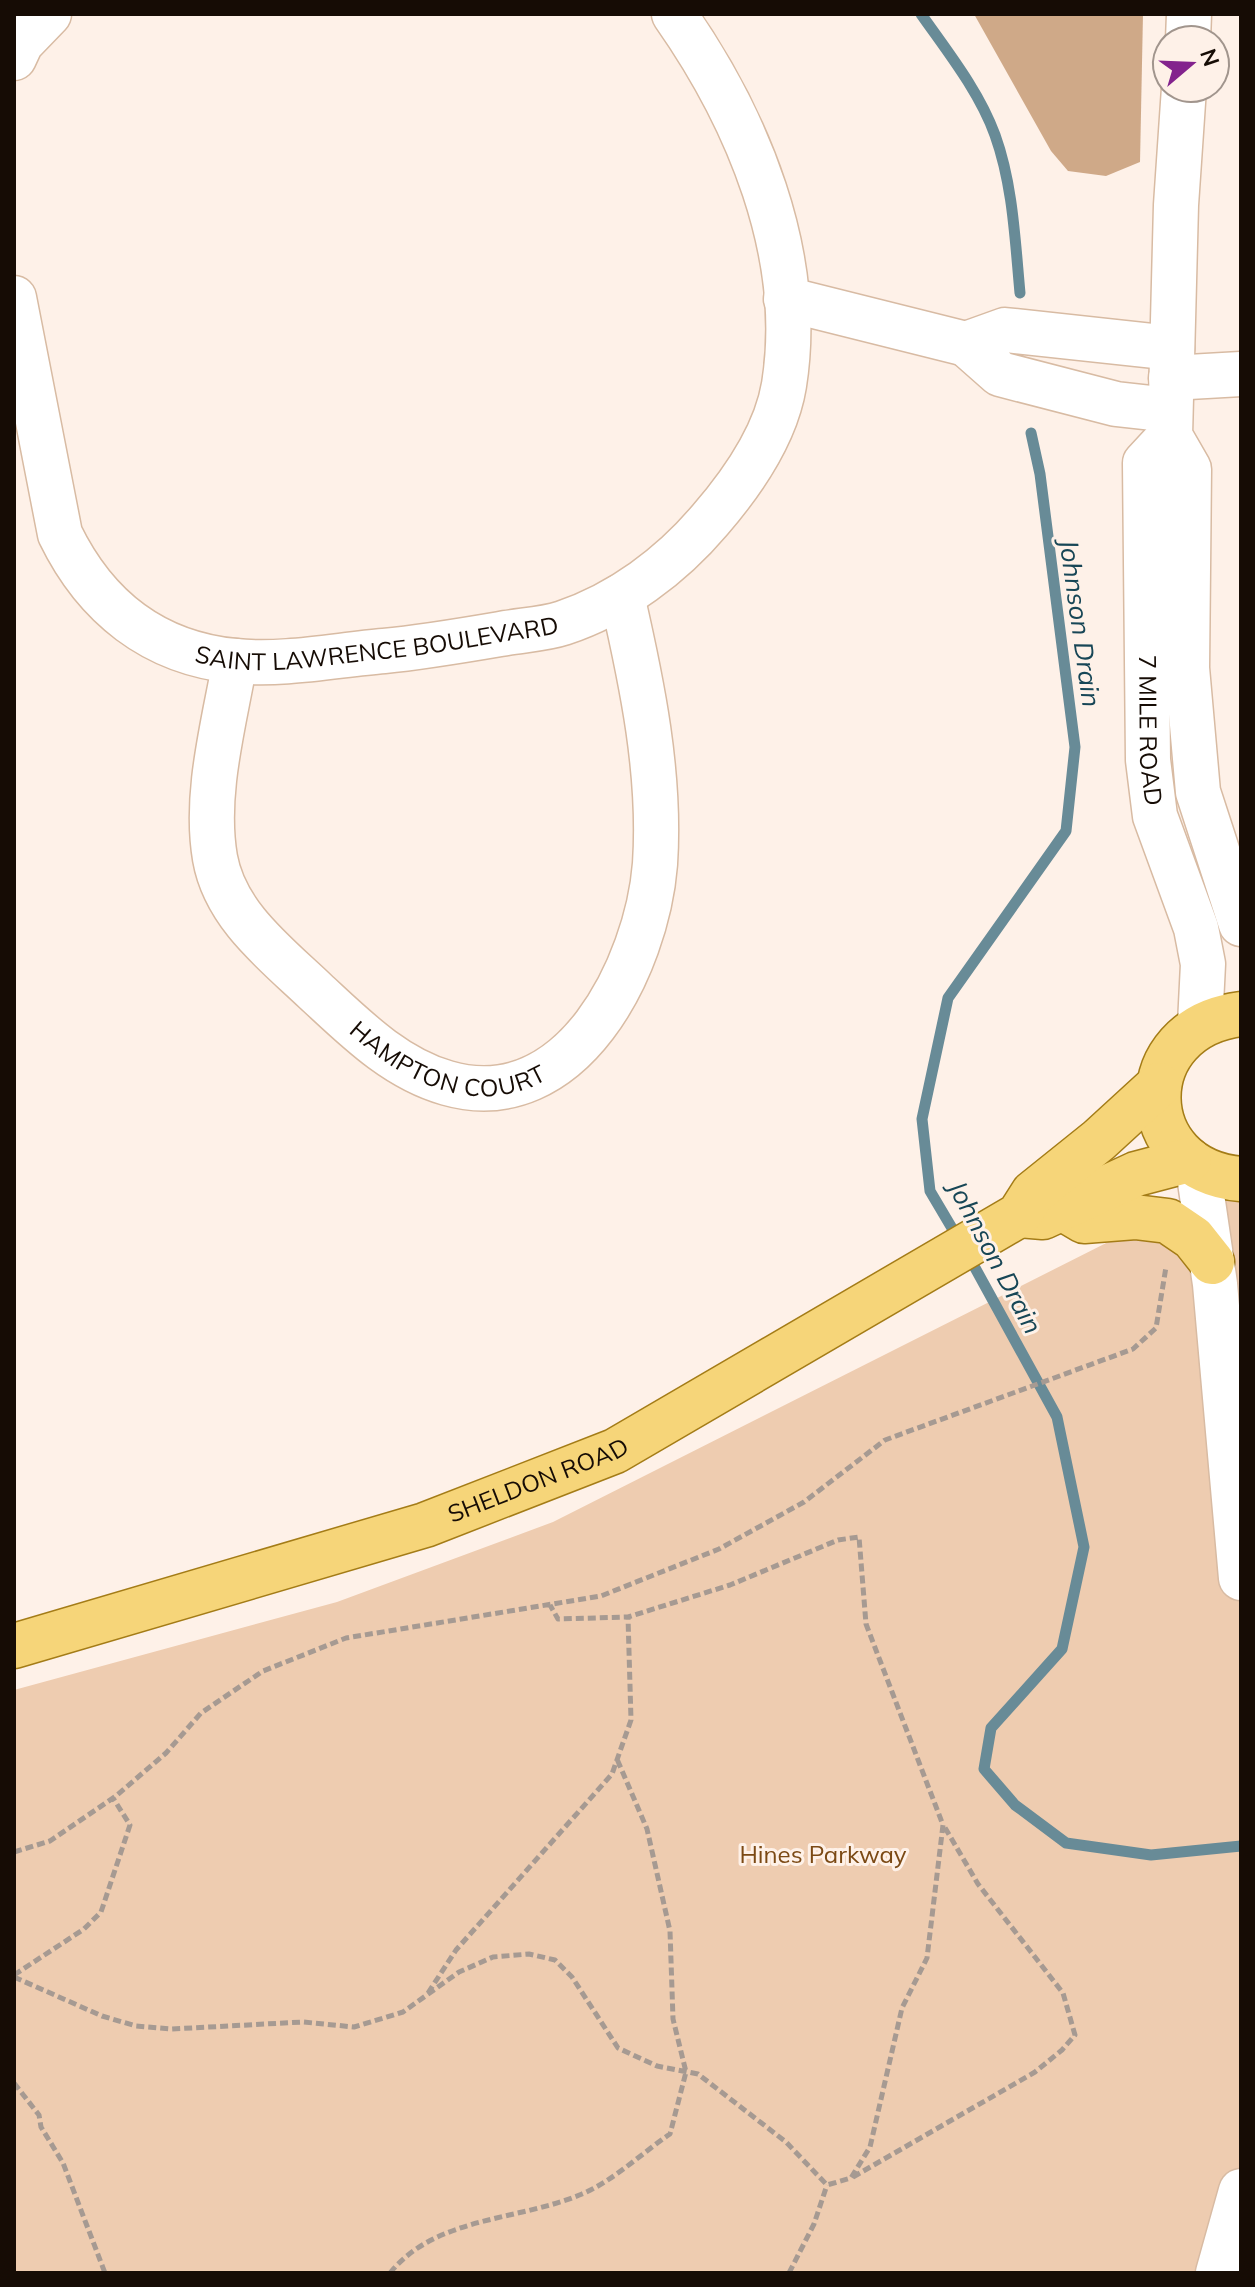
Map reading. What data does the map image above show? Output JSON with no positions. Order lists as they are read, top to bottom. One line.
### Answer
{"streets":{"main road":["SHELDON ROAD"],"street":["SAINT LAWRENCE BOULEVARD","7 MILE ROAD","HAMPTON COURT"]},"crossings":[["SAINT LAWRENCE BOULEVARD","HAMPTON COURT"]],"water":["Johnson Drain"],"parks":["Hines Parkway"],"north":"right"}
